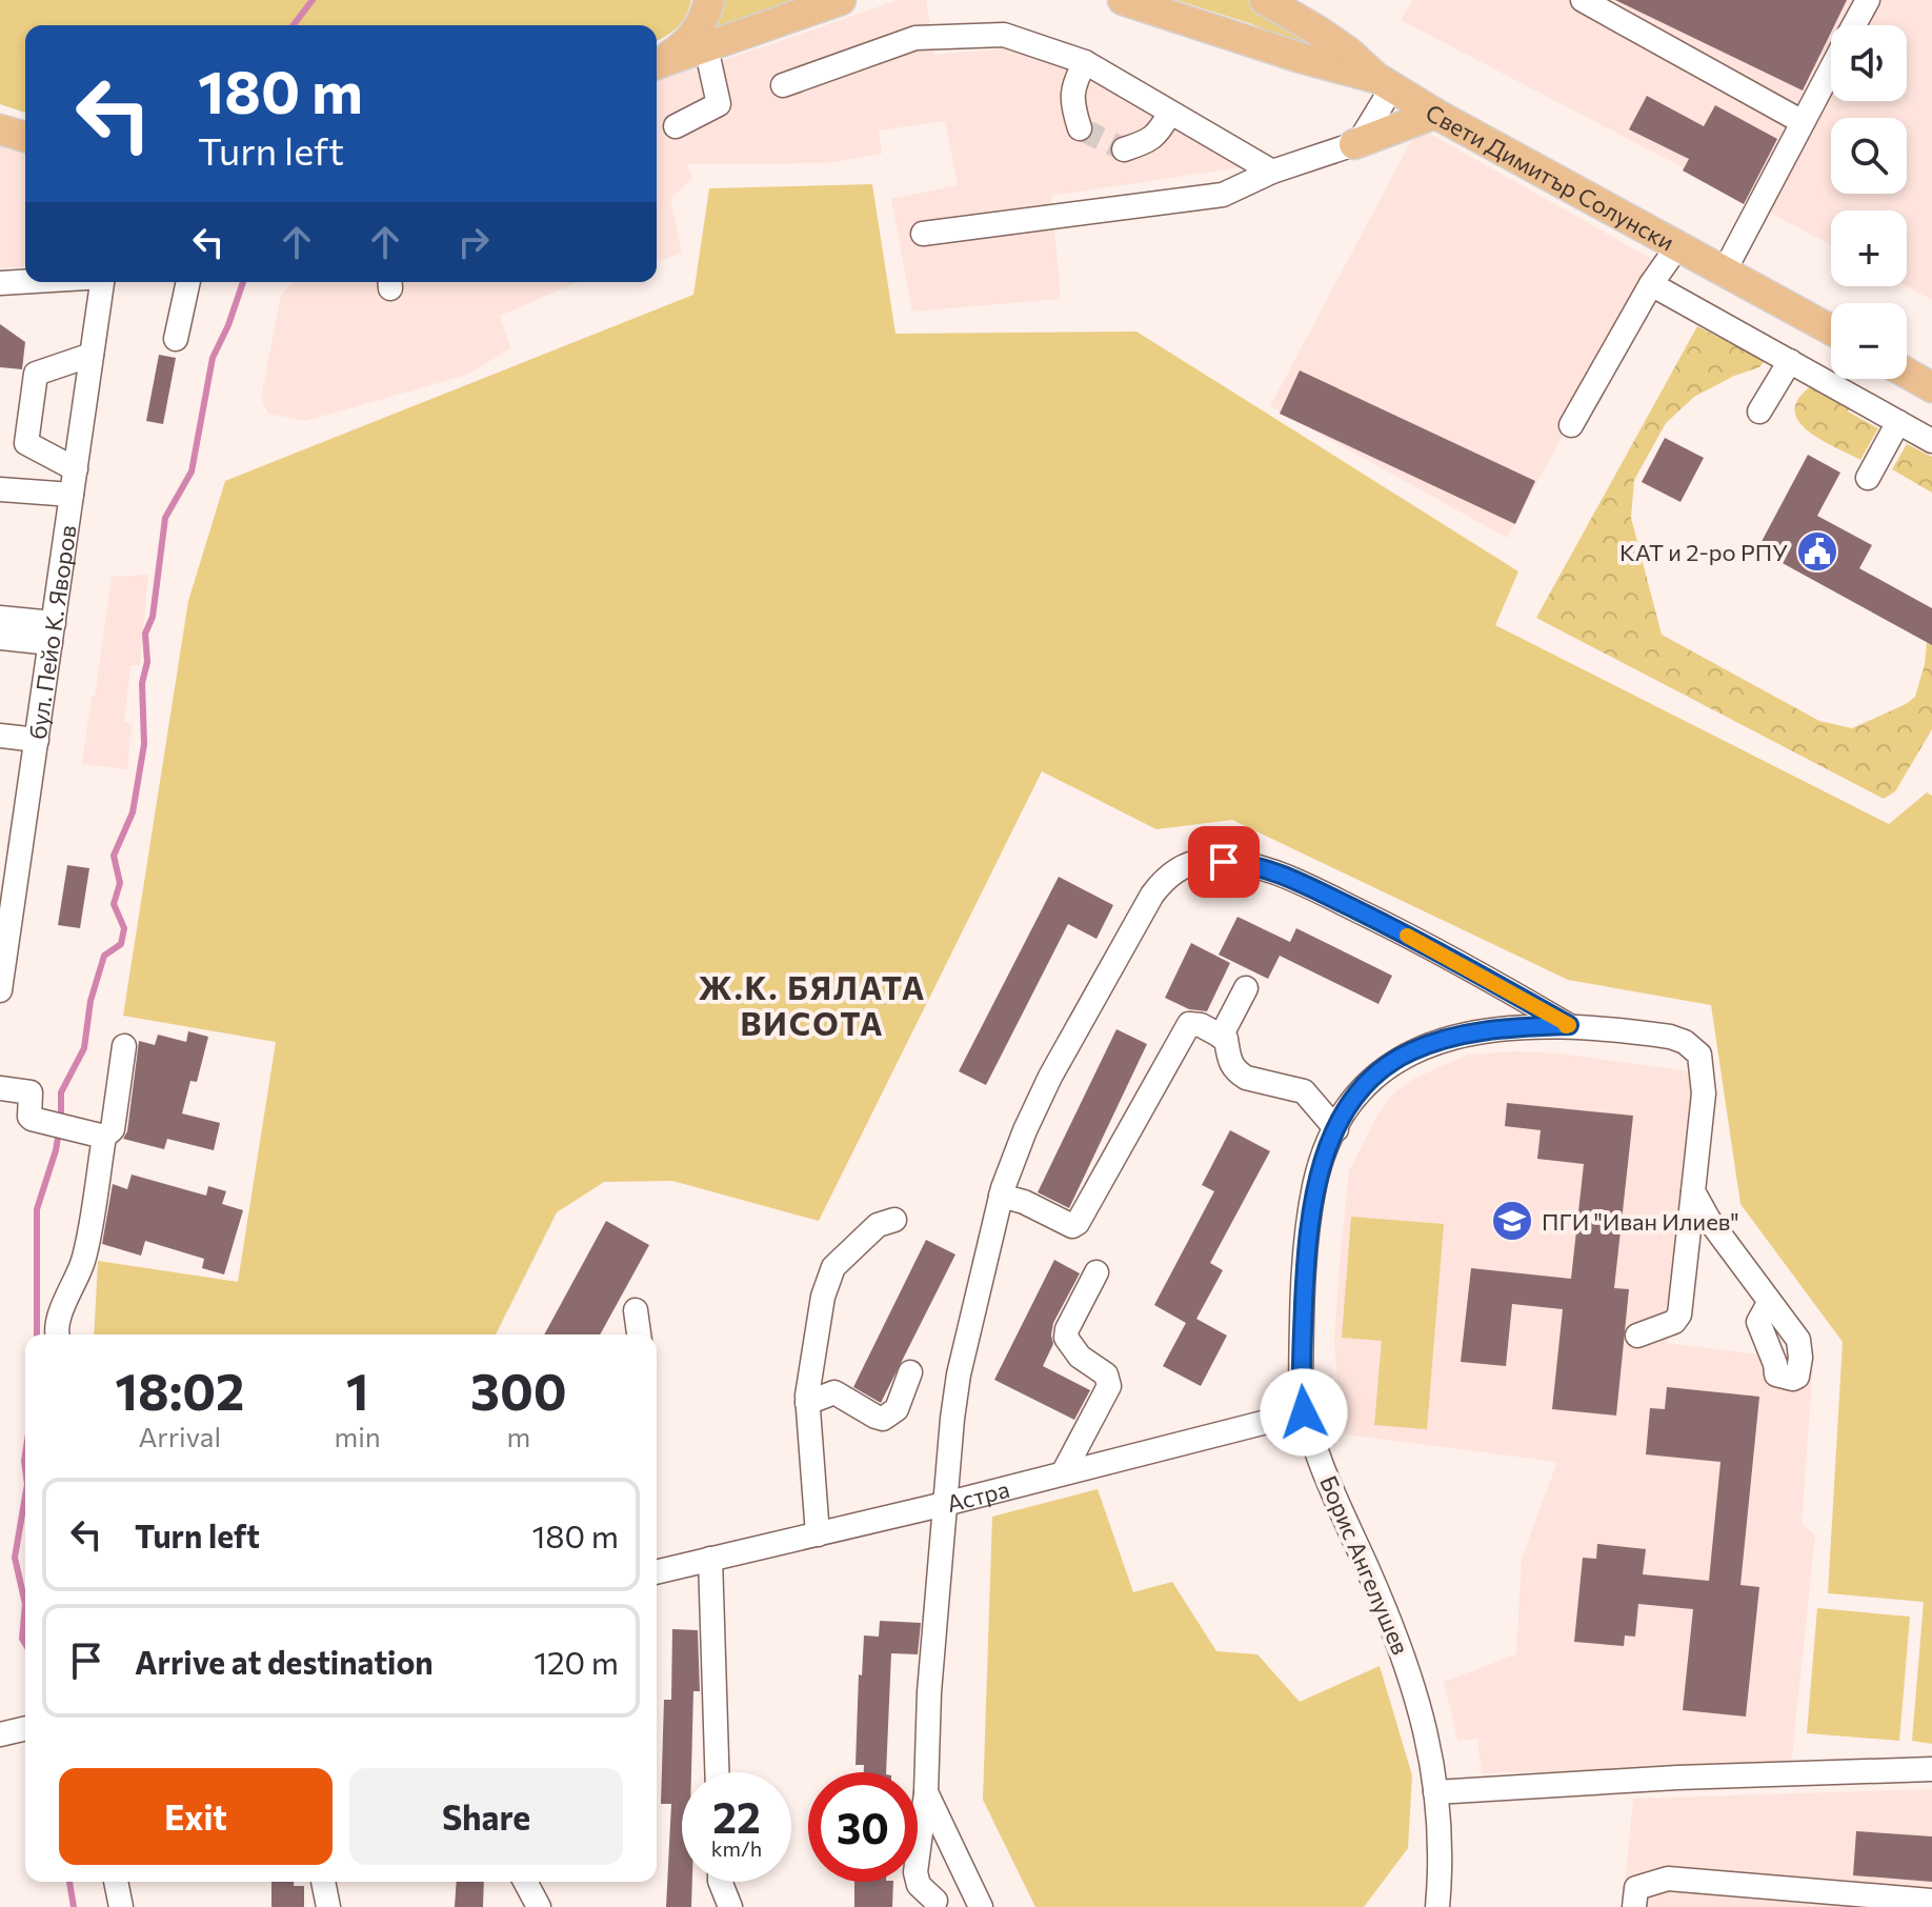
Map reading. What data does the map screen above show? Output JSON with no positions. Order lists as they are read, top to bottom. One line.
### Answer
{"streets":{"main road":["Свети Димитър Солунски"],"street":["бул. Пейо К. Яворов","Астра","Борис Ангелушев"]},"crossings":[["Астра","Борис Ангелушев"]],"districts":["Ж.К. БЯЛАТА ВИСОТА"],"places":{"public building":["КАТ и 2-ро РПУ"],"school or university":["ПГИ \"Иван Илиев\""]},"page":{"map_buttons":["+","−"],"turn":["180 m","Turn left"],"eta":["18:02","Arrival","1","min","300","m"],"list":[{"name":"Turn left","value":"180 m"},{"name":"Arrive at destination","value":"120 m"}],"buttons":["Exit","Share"],"speed":"22 km/h","limit":"30"}}
